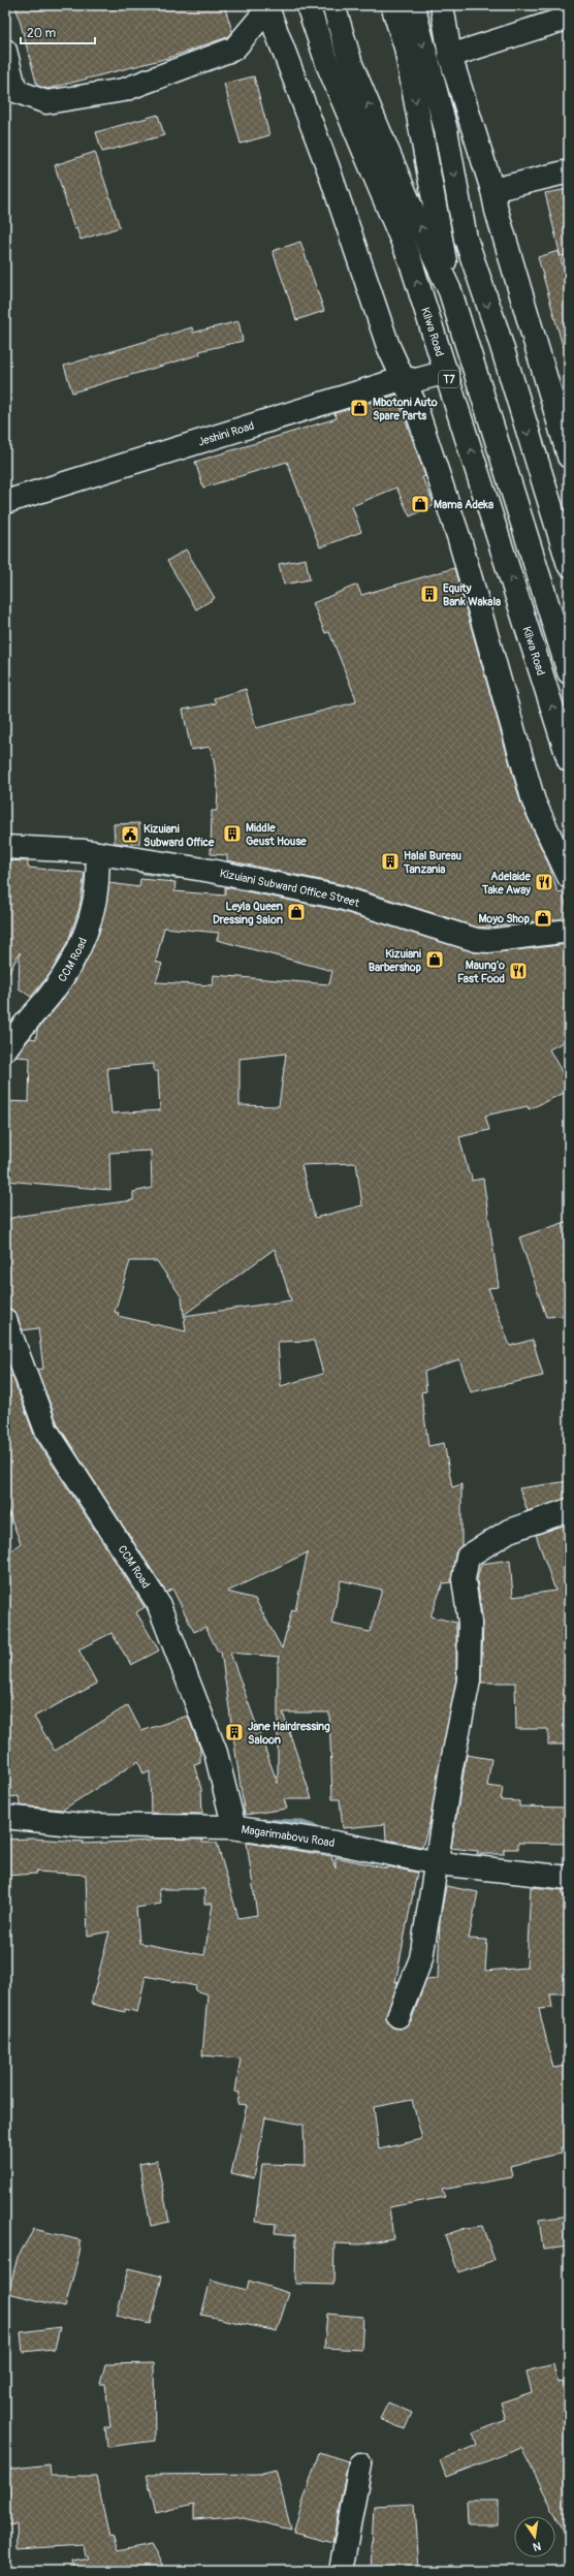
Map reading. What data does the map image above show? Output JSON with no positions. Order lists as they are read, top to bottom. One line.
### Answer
{"streets":{"main road":["Kilwa Road","T7","Jeshini Road","Kizuiani Subward Office Street","CCM Road","Magarimabovu Road"]},"crossings":[["Kilwa Road","Jeshini Road"],["Kizuiani Subward Office Street","CCM Road"],["CCM Road","Magarimabovu Road"]],"places":{"shop":["Mbotoni Auto Spare Parts","Mama Adeka","Leyla Queen Dressing Salon","Moyo Shop","Kizuiani Barbershop"],"building":["Equity Bank Wakala","Middle Geust House","Halal Bureau Tanzania","Jane Hairdressing Saloon"],"public building":["Kizuiani Subward Office"],"restaurant":["Adelaide Take Away","Maung'o Fast Food"]},"scale_bar":"20 m","north":"bottom"}
